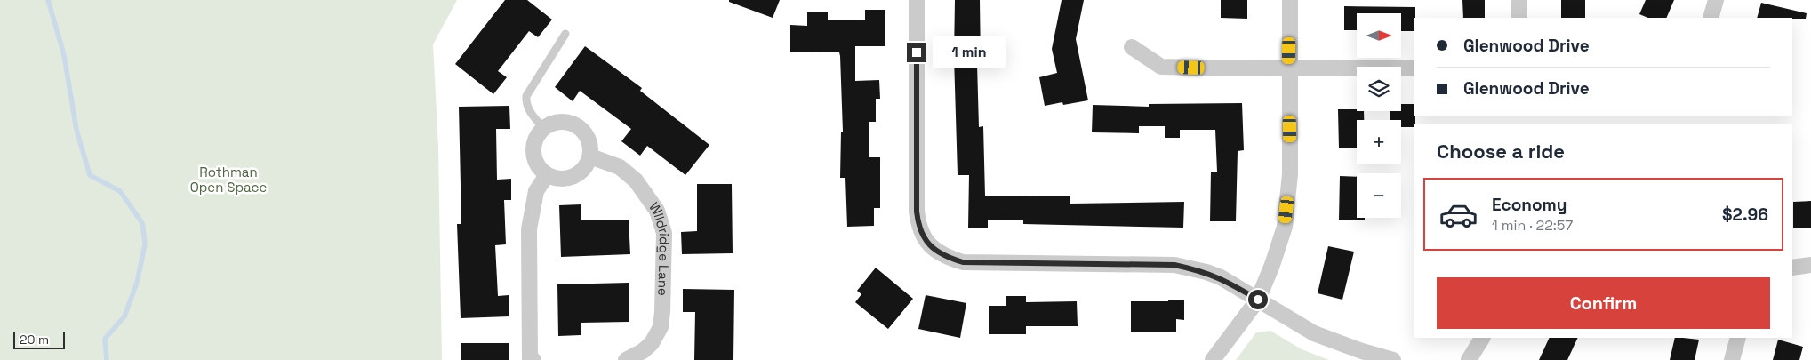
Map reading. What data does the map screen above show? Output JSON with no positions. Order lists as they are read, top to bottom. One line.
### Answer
{"streets":{"street":["Wildridge Lane"]},"parks":["Rothman Open Space"],"scale_bar":"20 m","north":"right","page":{"map_buttons":["+","−"],"banner":["Glenwood Drive","Glenwood Drive"],"bubble":"1 min","heading":"Choose a ride","list":[{"name":"Economy","note":"1 min · 22:57","value":"$2.96"}],"buttons":"Confirm","scale":"20 m"}}
